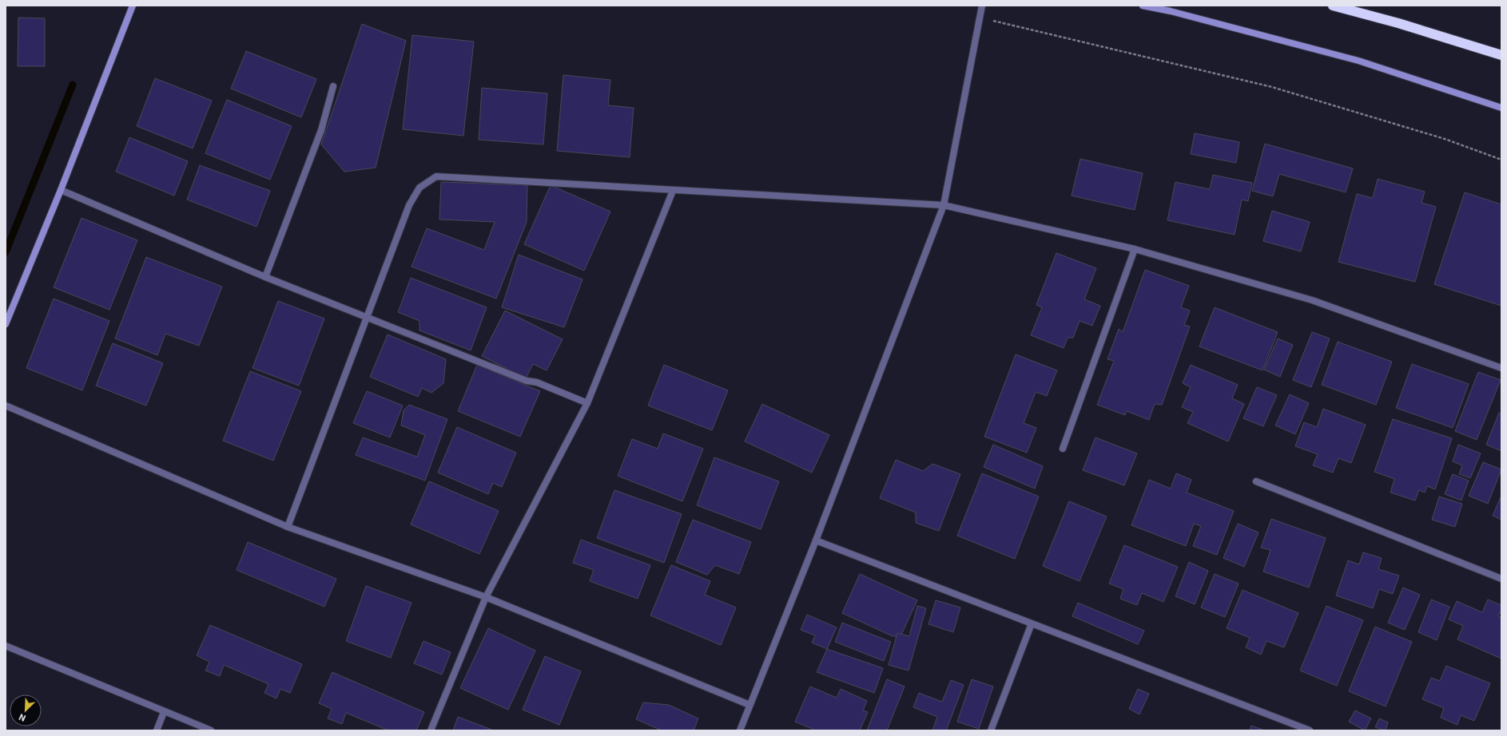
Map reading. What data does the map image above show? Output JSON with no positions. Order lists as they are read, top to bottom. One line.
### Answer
{"north":"bottom left"}
